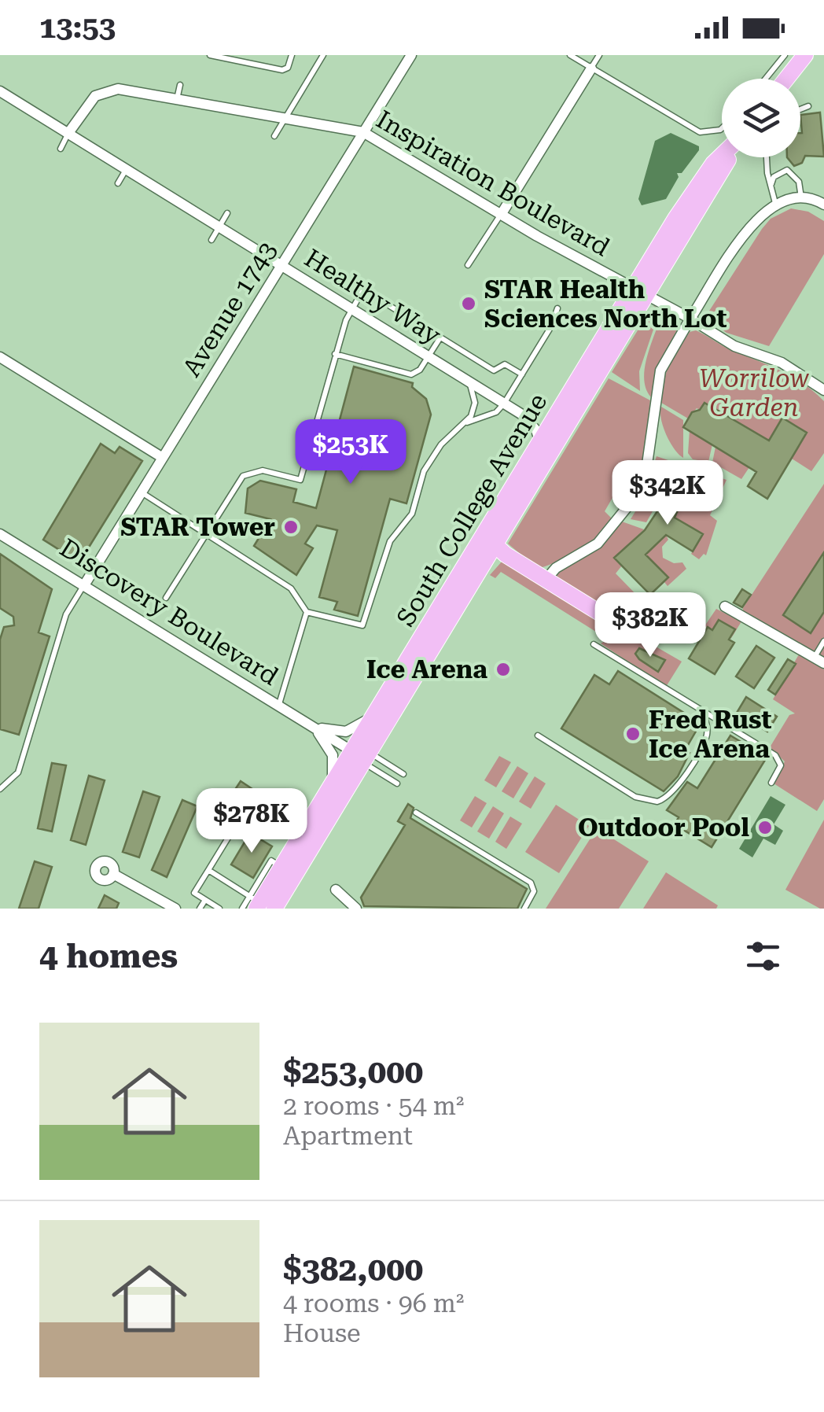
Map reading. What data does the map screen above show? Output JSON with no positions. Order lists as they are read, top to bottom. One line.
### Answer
{"streets":{"main road":["South College Avenue"],"street":["Inspiration Boulevard","Healthy Way","Avenue 1743","Discovery Boulevard"]},"crossings":[["Inspiration Boulevard","Healthy Way"],["Inspiration Boulevard","Avenue 1743"],["Inspiration Boulevard","South College Avenue"],["Healthy Way","Avenue 1743"],["Healthy Way","South College Avenue"],["Avenue 1743","Discovery Boulevard"],["South College Avenue","Discovery Boulevard"]],"parks":["Worrilow Garden"],"places":["STAR Health Sciences North Lot","STAR Tower","Ice Arena","Fred Rust Ice Arena","Outdoor Pool"],"page":{"status":"13:53","price":["$253K","$342K","$382K","$278K"],"heading":"4 homes","list":[{"name":"$253,000","note":"2 rooms · 54 m² · Apartment"},{"name":"$382,000","note":"4 rooms · 96 m² · House"}]}}
